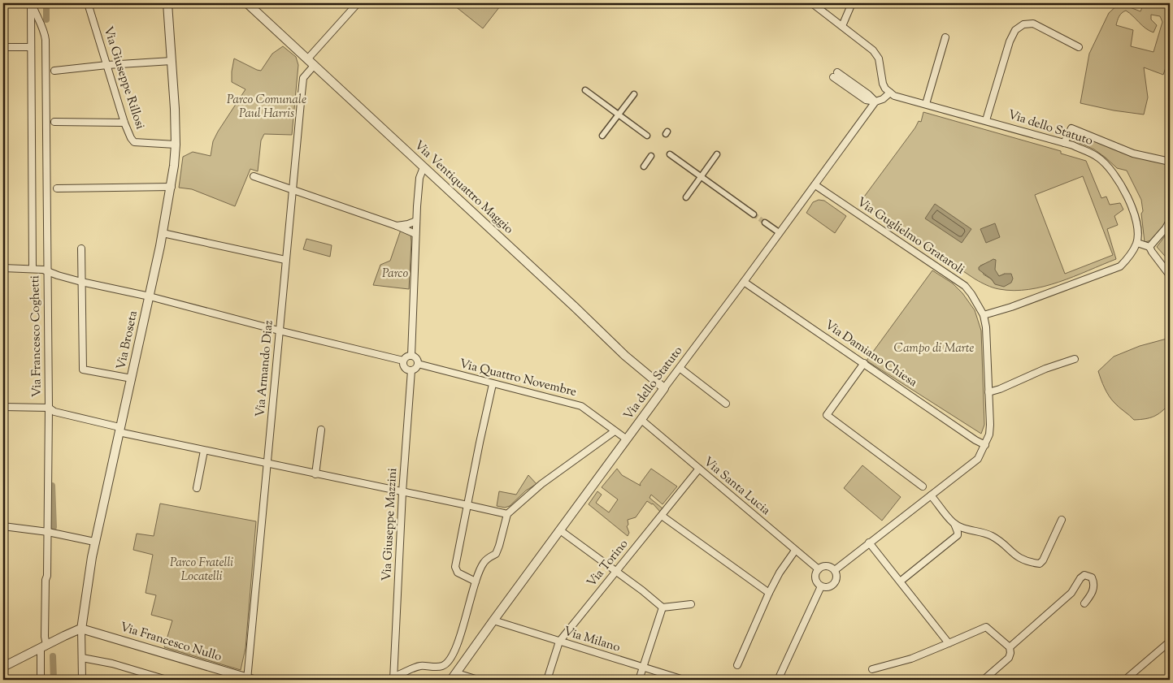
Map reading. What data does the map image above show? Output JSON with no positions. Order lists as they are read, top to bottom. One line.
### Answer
{"streets":{"street":["Via Giuseppe Rillosi","Via dello Statuto","Via Ventiquattro Maggio","Via Guglielmo Grataroli","Via Francesco Coghetti","Via Broseta","Via Damiano Chiesa","Via Armando Diaz","Via Quattro Novembre","Via Santa Lucia","Via Giuseppe Mazzini","Via Torino","Via Milano","Via Francesco Nullo"]},"crossings":[["Via Giuseppe Rillosi","Via Broseta"],["Via dello Statuto","Via Ventiquattro Maggio"],["Via dello Statuto","Via Guglielmo Grataroli"],["Via dello Statuto","Via Damiano Chiesa"],["Via dello Statuto","Via Quattro Novembre"],["Via dello Statuto","Via Santa Lucia"],["Via dello Statuto","Via Milano"],["Via Ventiquattro Maggio","Via Armando Diaz"],["Via Broseta","Via Francesco Nullo"],["Via Armando Diaz","Via Francesco Nullo"],["Via Quattro Novembre","Via Giuseppe Mazzini"],["Via Santa Lucia","Via Torino"],["Via Torino","Via Milano"]],"parks":["Parco Comunale Paul Harris","Parco","Campo di Marte","Parco Fratelli Locatelli"]}
